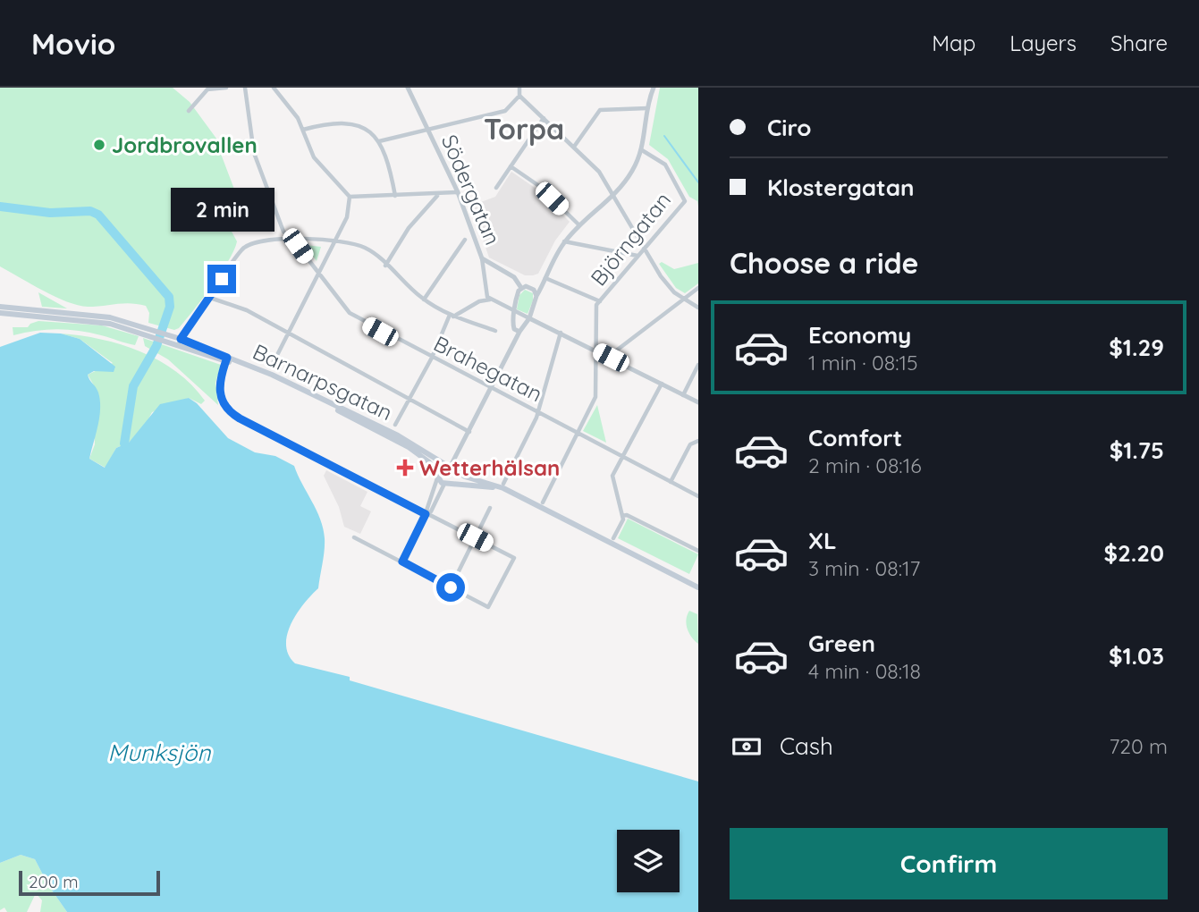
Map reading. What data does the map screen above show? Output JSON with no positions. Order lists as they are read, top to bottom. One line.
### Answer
{"streets":{"main road":["Barnarpsgatan"],"street":["Södergatan","Björngatan","Brahegatan"]},"crossings":[["Björngatan","Brahegatan"]],"districts":["Torpa"],"water":["Munksjön"],"places":{"other":["Jordbrovallen"],"health":["Wetterhälsan"]},"scale_bar":"200 m","page":{"header":"Movio","nav":["Map","Layers","Share"],"banner":["Ciro","Klostergatan"],"bubble":"2 min","heading":"Choose a ride","list":[{"name":"Economy","note":"1 min · 08:15","value":"$1.29"},{"name":"Comfort","note":"2 min · 08:16","value":"$1.75"},{"name":"XL","note":"3 min · 08:17","value":"$2.20"},{"name":"Green","note":"4 min · 08:18","value":"$1.03"}],"pay":["Cash","720 m"],"buttons":"Confirm","scale":"200 m"}}
